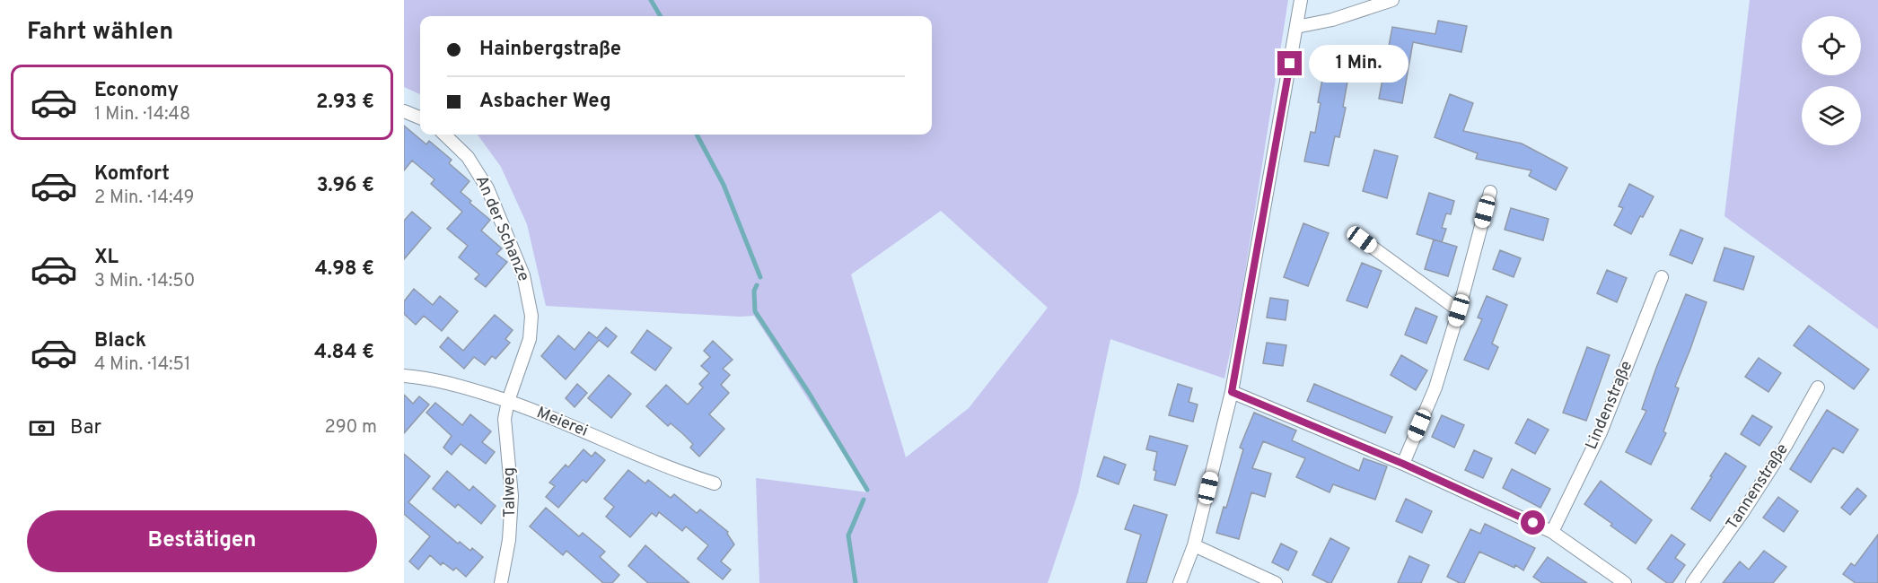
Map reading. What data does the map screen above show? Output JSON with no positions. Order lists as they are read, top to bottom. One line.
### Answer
{"streets":{"street":["An der Schanze","Lindenstraße","Meierei","Tannenstraße","Talweg"]},"crossings":[["An der Schanze","Meierei"],["An der Schanze","Talweg"],["Meierei","Talweg"]],"page":{"heading":"Fahrt wählen","banner":["Hainbergstraße","Asbacher Weg"],"bubble":"1 Min.","list":[{"name":"Economy","note":"1 Min. · 14:48","value":"2.93 €"},{"name":"Komfort","note":"2 Min. · 14:49","value":"3.96 €"},{"name":"XL","note":"3 Min. · 14:50","value":"4.98 €"},{"name":"Black","note":"4 Min. · 14:51","value":"4.84 €"}],"pay":["Bar","290 m"],"buttons":"Bestätigen"}}
